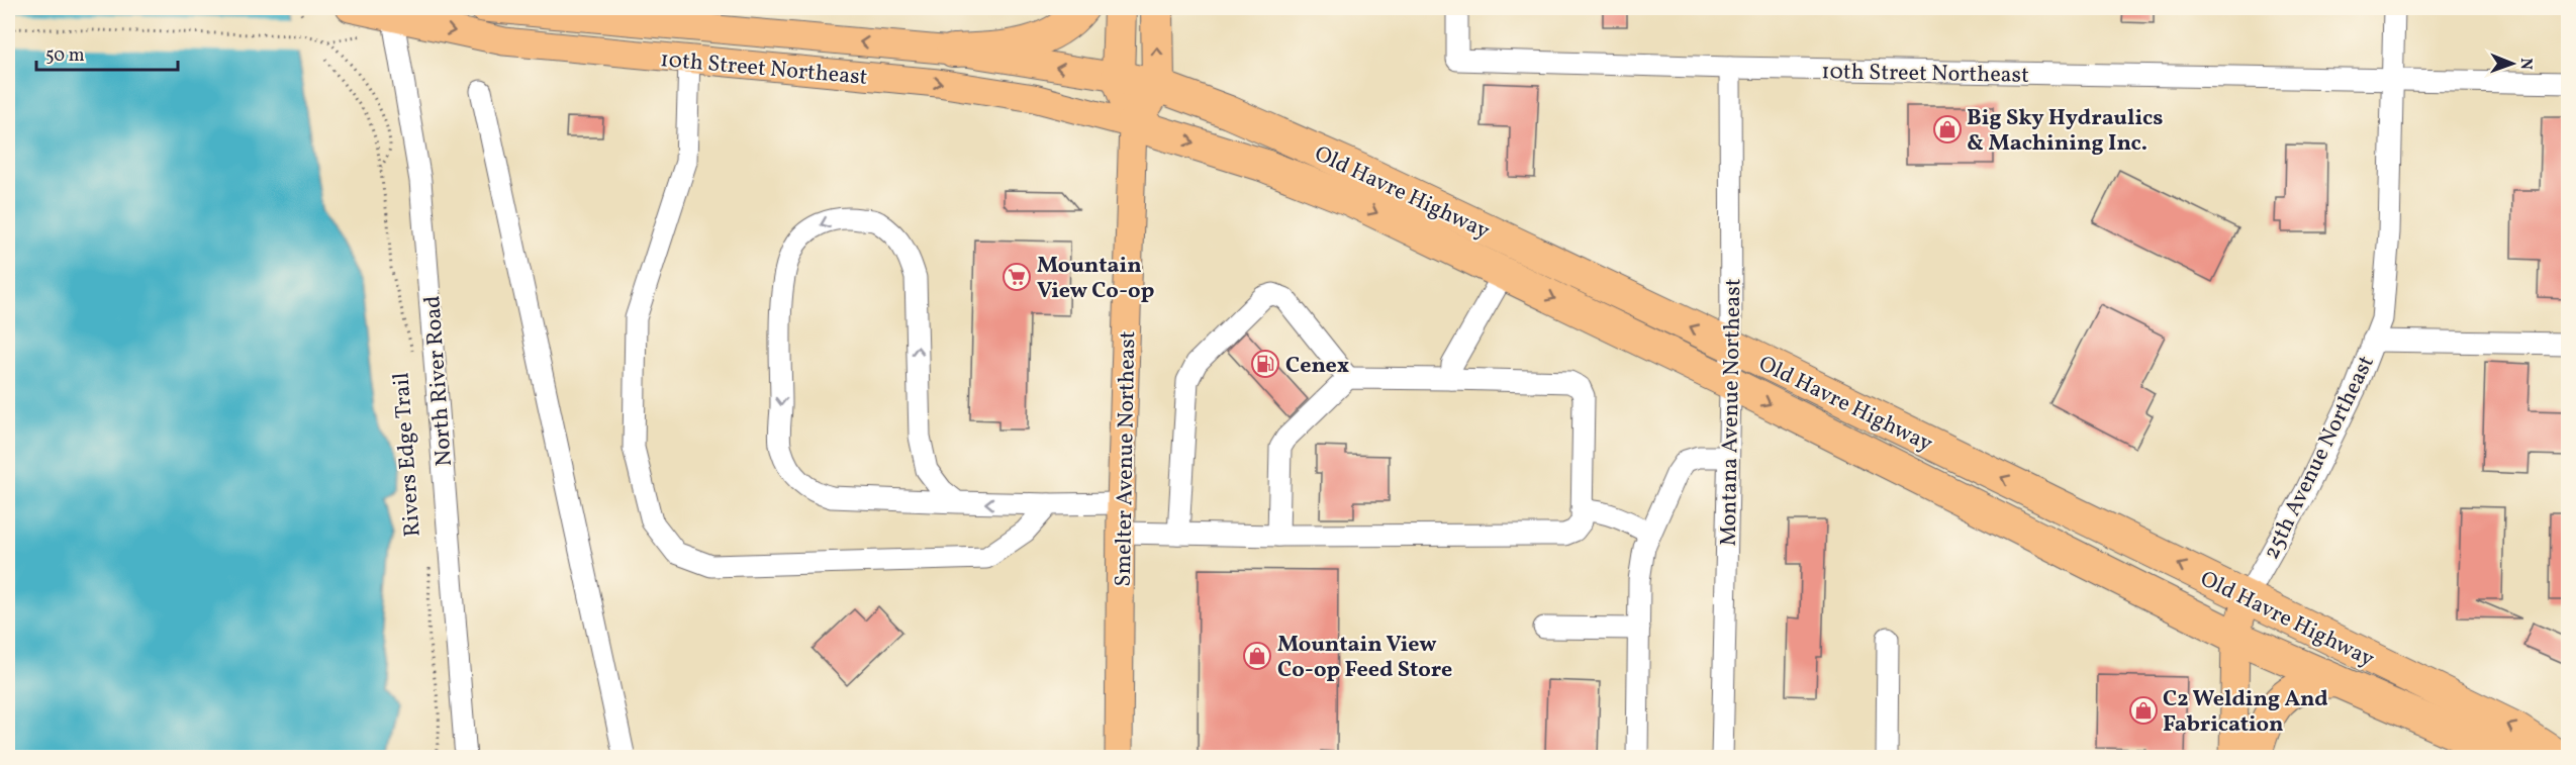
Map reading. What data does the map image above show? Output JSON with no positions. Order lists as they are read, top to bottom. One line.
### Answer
{"streets":{"highway":["Old Havre Highway","Smelter Avenue Northeast"],"main road":["10th Street Northeast","25th Avenue Northeast"],"street":["North River Road","Montana Avenue Northeast"],"path":["Rivers Edge Trail"]},"crossings":[["10th Street Northeast","Old Havre Highway"],["10th Street Northeast","North River Road"],["10th Street Northeast","Montana Avenue Northeast"],["10th Street Northeast","25th Avenue Northeast"],["10th Street Northeast","Smelter Avenue Northeast"],["Old Havre Highway","Montana Avenue Northeast"],["Old Havre Highway","25th Avenue Northeast"],["Old Havre Highway","Smelter Avenue Northeast"]],"places":{"shop":["Big Sky Hydraulics & Machining Inc.","Mountain View Co-op Feed Store","C2 Welding And Fabrication"],"supermarket":["Mountain View Co-op"],"fuel station":["Cenex"]},"scale_bar":"50 m","north":"right"}
